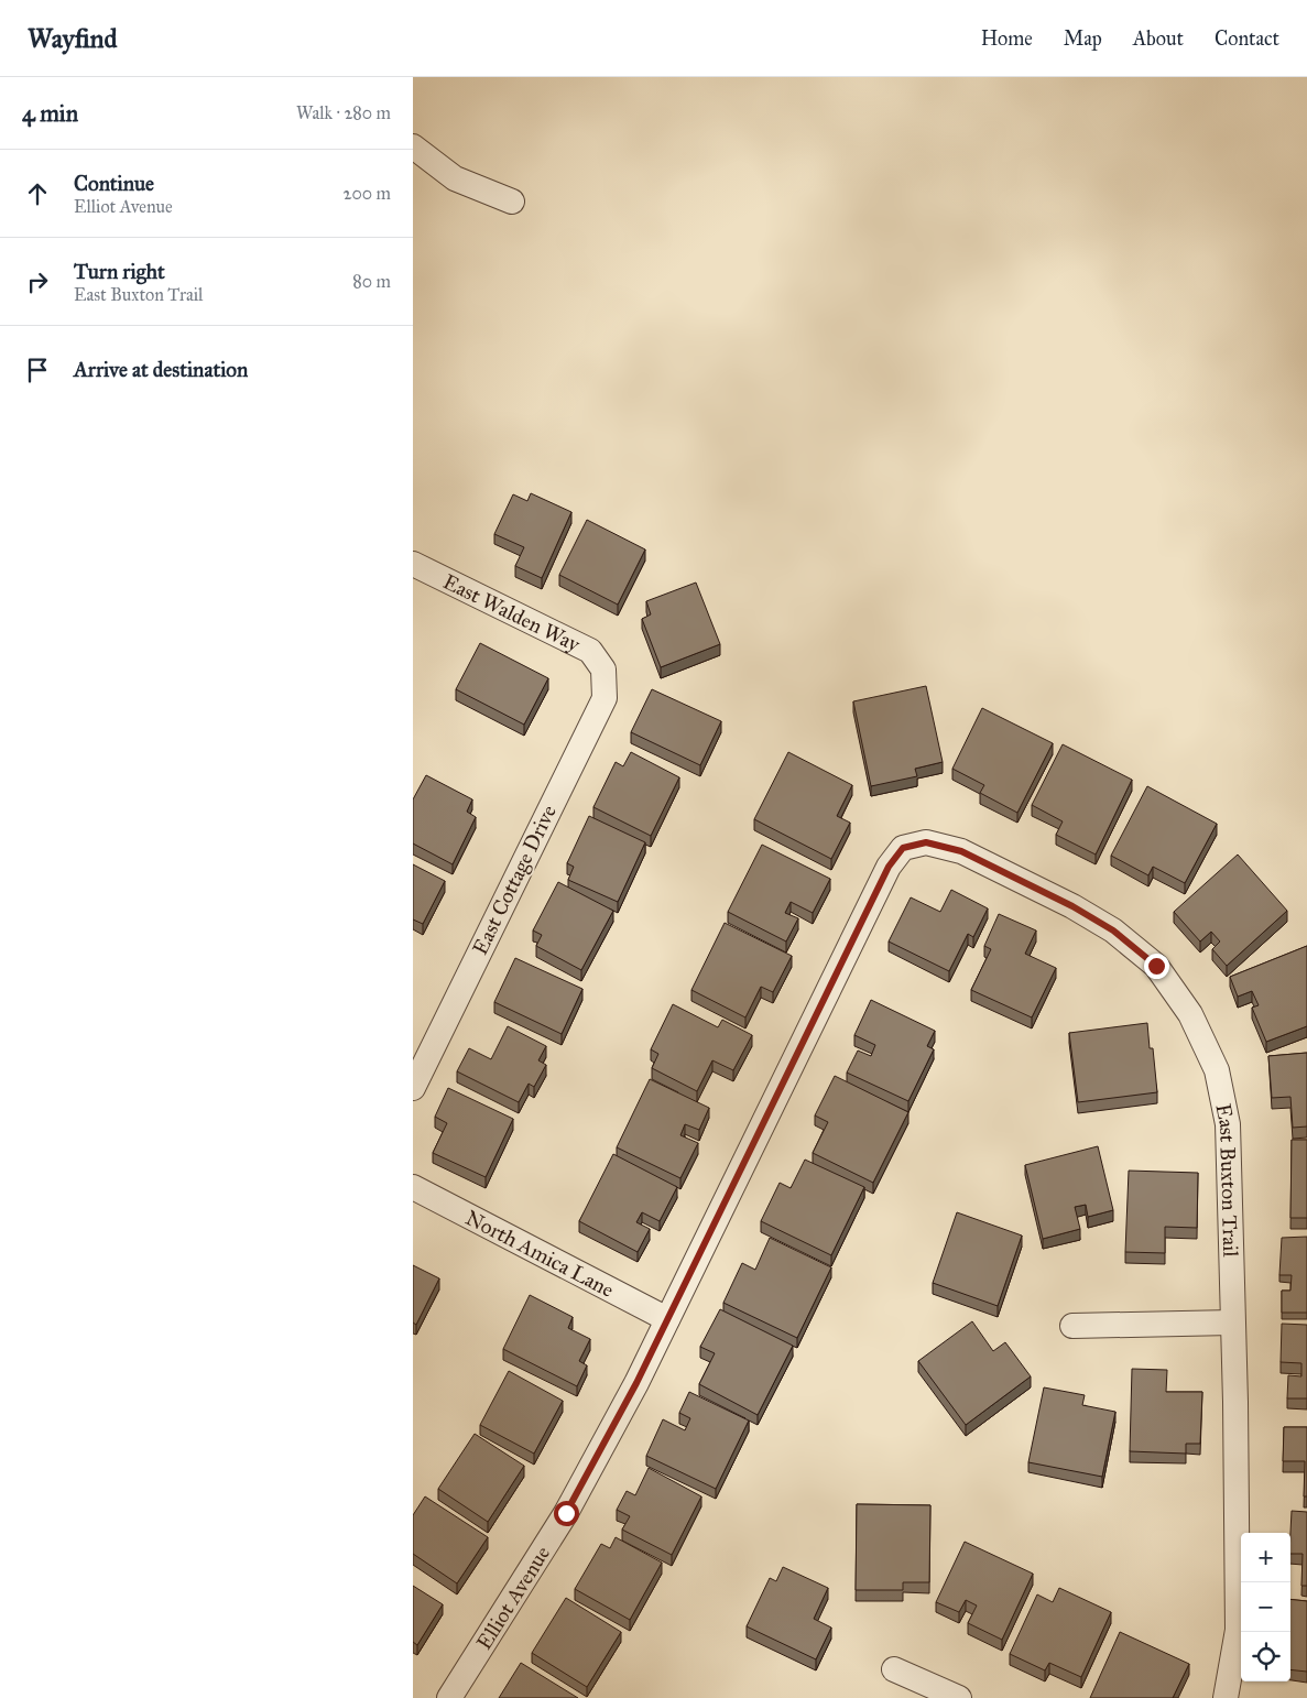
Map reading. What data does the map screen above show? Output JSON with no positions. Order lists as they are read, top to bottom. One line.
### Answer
{"streets":{"street":["East Walden Way","East Cottage Drive","East Buxton Trail","North Amica Lane","Elliot Avenue"]},"crossings":[["East Walden Way","East Cottage Drive"],["East Buxton Trail","Elliot Avenue"],["North Amica Lane","Elliot Avenue"]],"page":{"header":"Wayfind","nav":["Home","Map","About","Contact"],"heading":["4 min","Walk · 280 m"],"list":[["Continue","Elliot Avenue","200 m"],["Turn right","East Buxton Trail","80 m"],"Arrive at destination"],"map_buttons":["+","−"]}}
